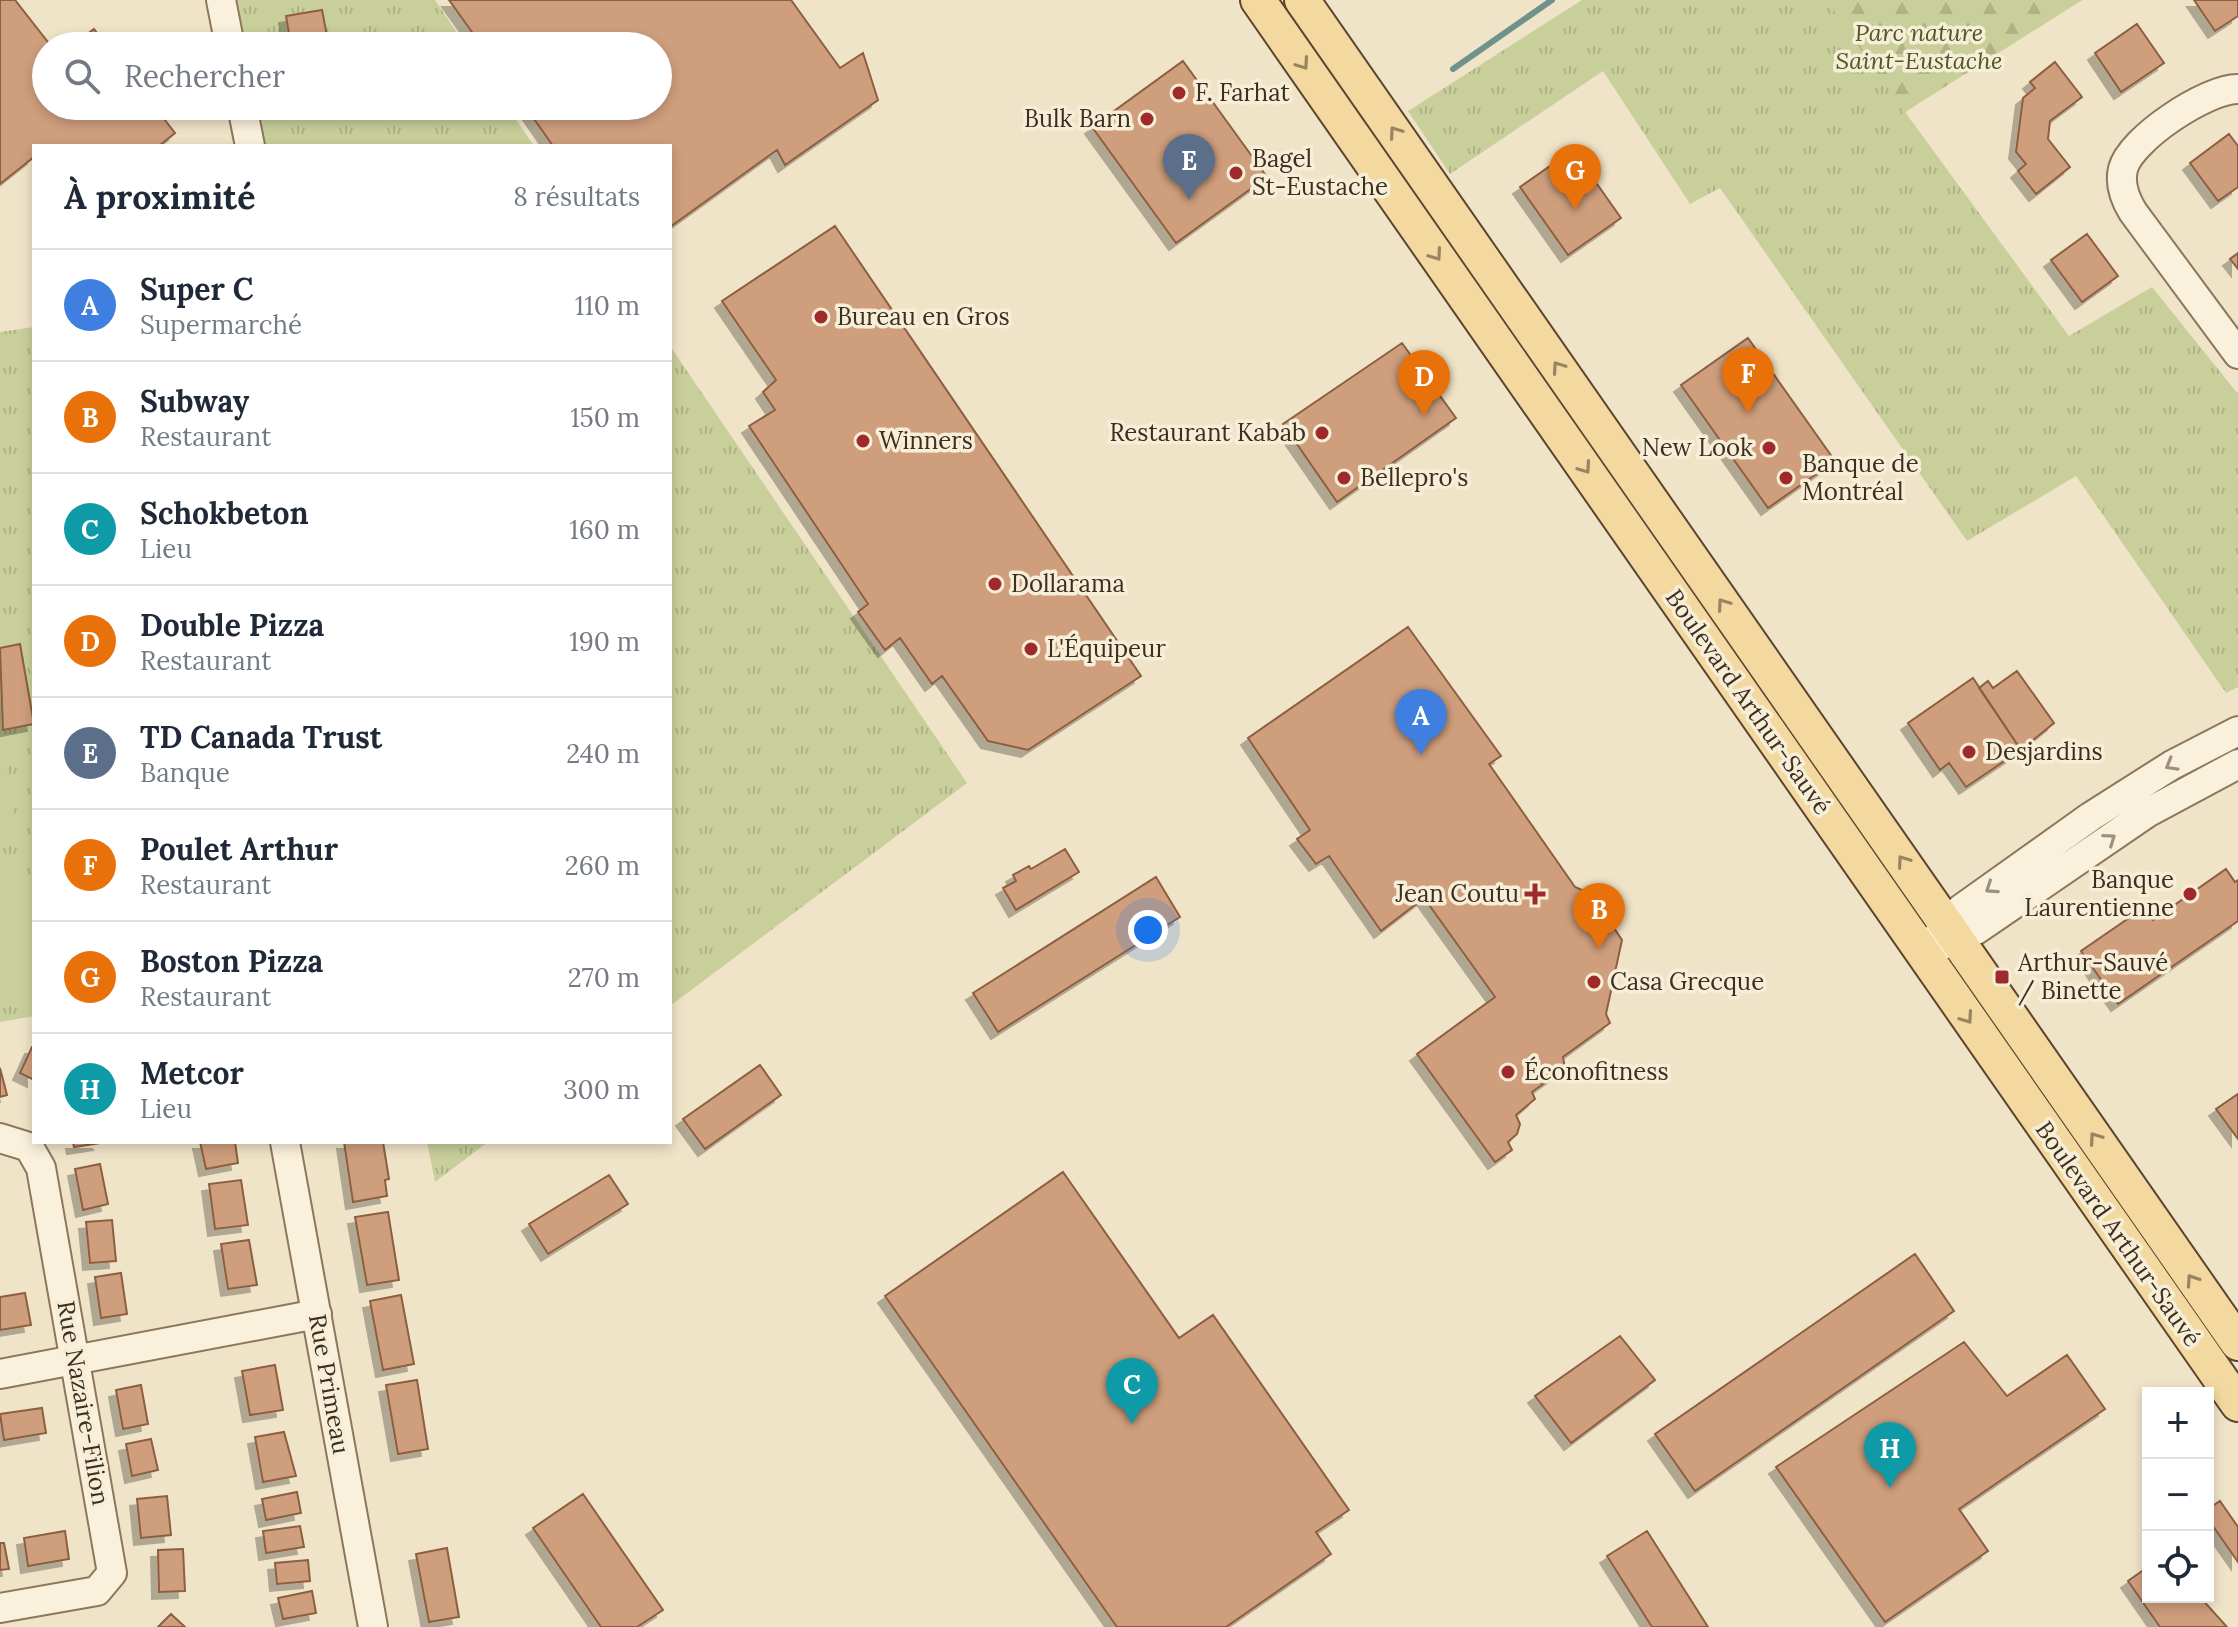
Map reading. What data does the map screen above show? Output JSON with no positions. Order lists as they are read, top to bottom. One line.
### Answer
{"streets":{"main road":["Boulevard Arthur-Sauvé"],"street":["Rue Primeau","Rue Nazaire-Filion"]},"parks":["Parc nature Saint-Eustache"],"places":{"other":["F. Farhat","Bulk Barn","Bagel St-Eustache","Bureau en Gros","Restaurant Kabab","Winners","New Look","Bellepro's","Banque de Montréal","Dollarama","L'Équipeur","Desjardins","Banque Laurentienne","Casa Grecque","Éconofitness"],"health":["Jean Coutu"],"transit":["Arthur-Sauvé / Binette"]},"page":{"search":"Rechercher","pins":["E","G","F","D","A","B","C","H"],"heading":["À proximité","8 résultats"],"list":[{"mark":"A","name":"Super C","note":"Supermarché","value":"110 m"},{"mark":"B","name":"Subway","note":"Restaurant","value":"150 m"},{"mark":"C","name":"Schokbeton","note":"Lieu","value":"160 m"},{"mark":"D","name":"Double Pizza","note":"Restaurant","value":"190 m"},{"mark":"E","name":"TD Canada Trust","note":"Banque","value":"240 m"},{"mark":"F","name":"Poulet Arthur","note":"Restaurant","value":"260 m"},{"mark":"G","name":"Boston Pizza","note":"Restaurant","value":"270 m"},{"mark":"H","name":"Metcor","note":"Lieu","value":"300 m"}],"map_buttons":["+","−"]}}
